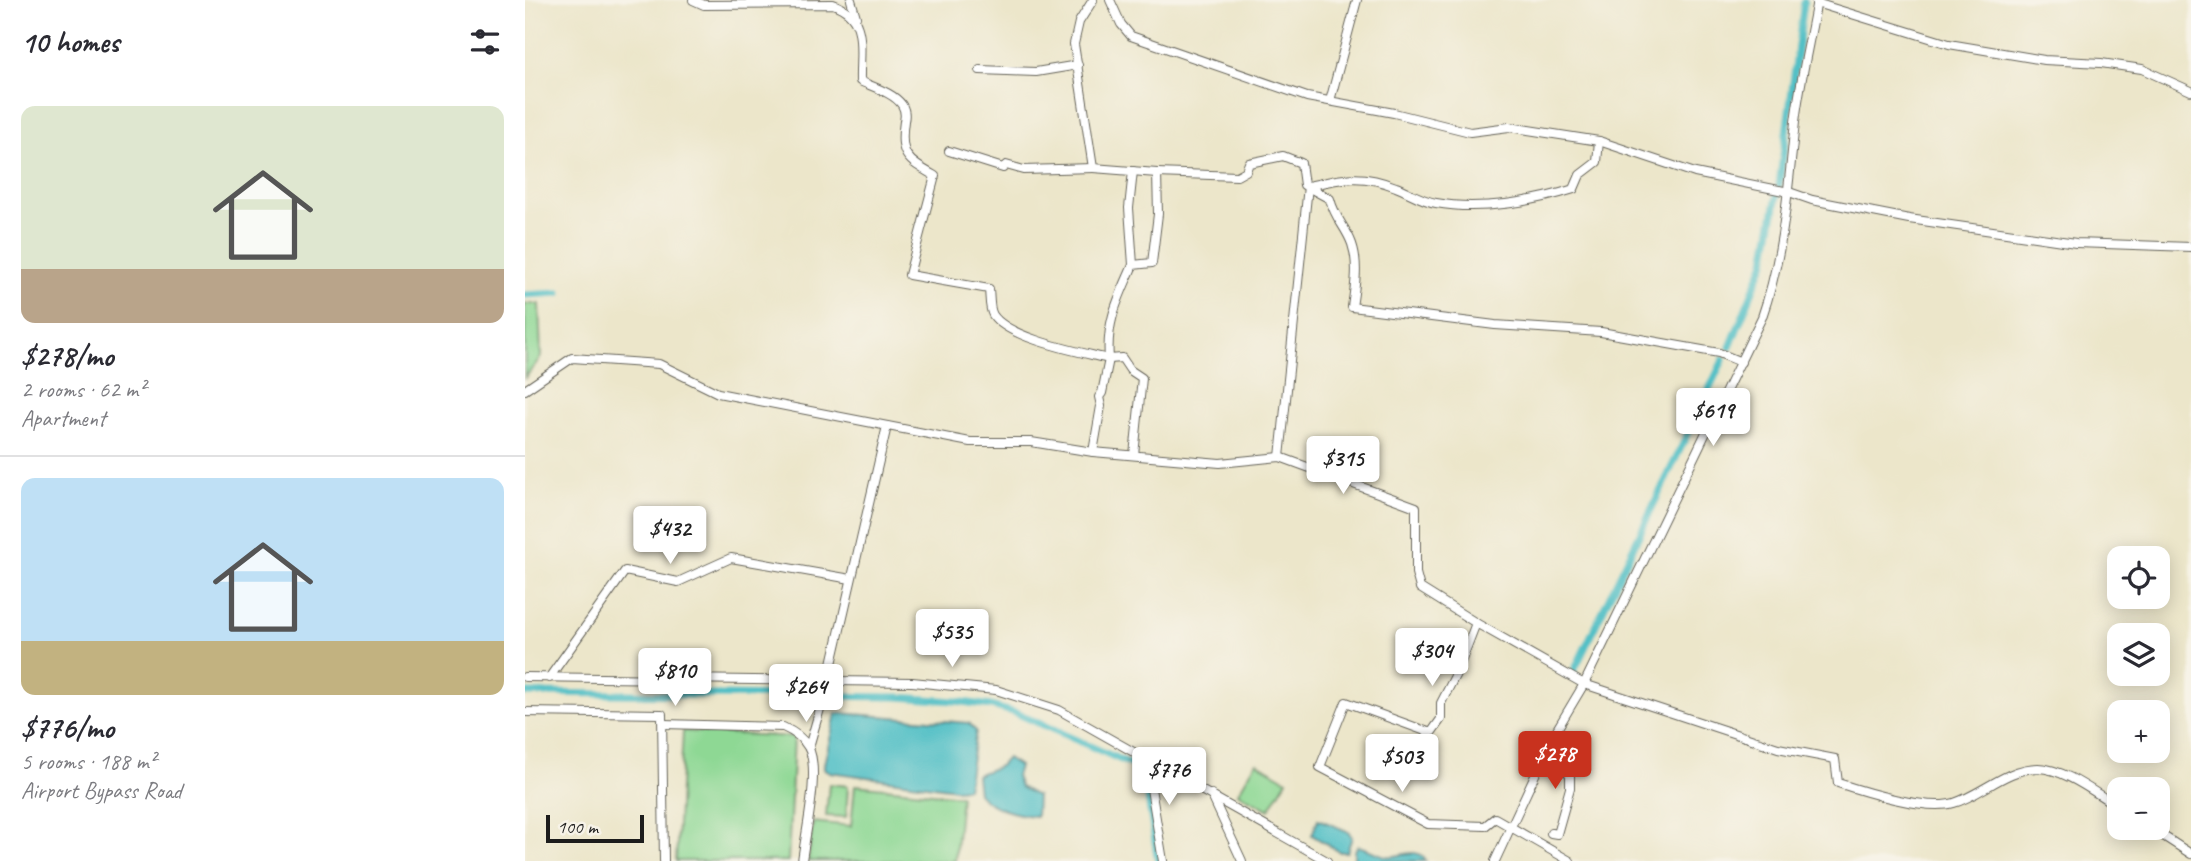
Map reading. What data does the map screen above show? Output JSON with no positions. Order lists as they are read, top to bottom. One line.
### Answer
{"scale_bar":"100 m","page":{"heading":"10 homes","list":[{"name":"$278/mo","note":"2 rooms · 62 m² · Apartment"},{"name":"$776/mo","note":"5 rooms · 188 m² · Airport Bypass Road"}],"price":["$619","$315","$432","$535","$304","$810","$264","$278","$503","$776"],"map_buttons":["+","−"],"scale":"100 m"}}
